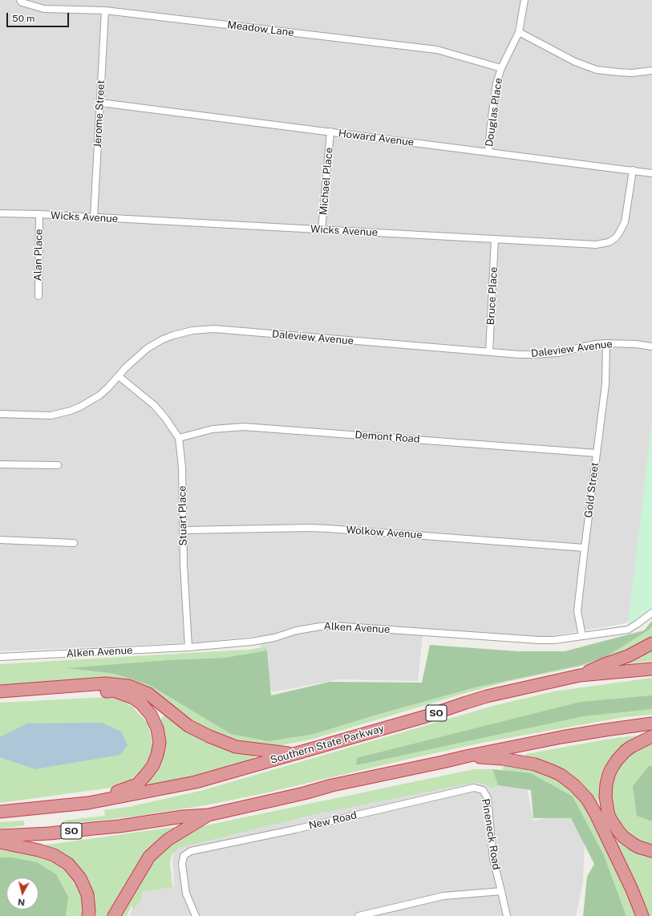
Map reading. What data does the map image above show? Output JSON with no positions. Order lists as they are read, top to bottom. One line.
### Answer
{"streets":{"highway":["SO","Southern State Parkway"],"street":["Meadow Lane","Douglas Place","Jerome Street","Howard Avenue","Michael Place","Wicks Avenue","Alan Place","Bruce Place","Daleview Avenue","Demont Road","Gold Street","Stuart Place","Wolkow Avenue","Alken Avenue","New Road","Pineneck Road"]},"crossings":[["Meadow Lane","Douglas Place"],["Meadow Lane","Jerome Street"],["Douglas Place","Howard Avenue"],["Jerome Street","Howard Avenue"],["Jerome Street","Wicks Avenue"],["Howard Avenue","Michael Place"],["Howard Avenue","Wicks Avenue"],["Michael Place","Wicks Avenue"],["Wicks Avenue","Alan Place"],["Wicks Avenue","Bruce Place"],["Bruce Place","Daleview Avenue"],["Daleview Avenue","Gold Street"],["Daleview Avenue","Stuart Place"],["Demont Road","Gold Street"],["Demont Road","Stuart Place"],["Gold Street","Wolkow Avenue"],["Gold Street","Alken Avenue"],["Stuart Place","Wolkow Avenue"],["Stuart Place","Alken Avenue"],["New Road","Pineneck Road"]],"scale_bar":"50 m","north":"bottom"}
